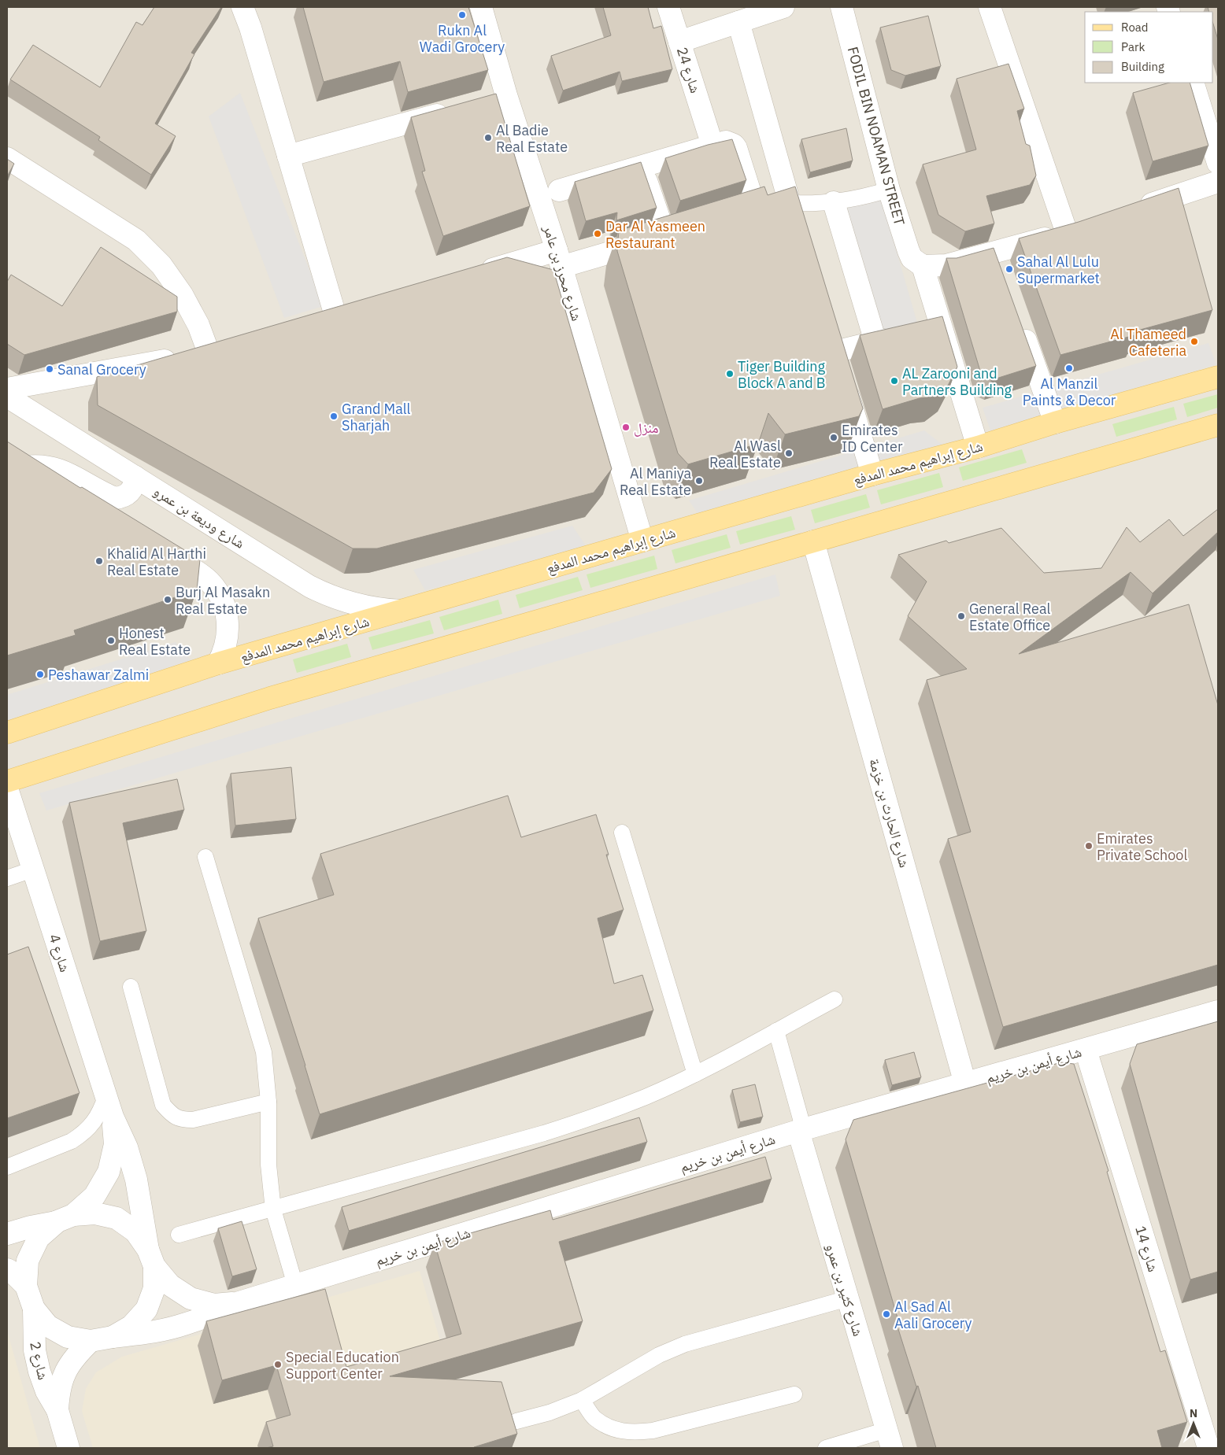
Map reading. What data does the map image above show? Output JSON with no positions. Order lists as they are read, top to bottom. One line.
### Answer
{"streets":{"main road":["شارع إبراهيم محمد المدفع"],"street":["شارع 24","FODIL BIN NOAMAN STREET","شارع محرز بن عامر","شارع وديعة بن عمرو","شارع الحارث بن خزمة","شارع 4","شارع أيمن بن خريم","شارع 14","شارع كثير بن عمرو","شارع 2"]},"crossings":[["FODIL BIN NOAMAN STREET","شارع إبراهيم محمد المدفع"],["شارع محرز بن عامر","شارع إبراهيم محمد المدفع"],["شارع إبراهيم محمد المدفع","شارع وديعة بن عمرو"],["شارع الحارث بن خزمة","شارع أيمن بن خريم"],["شارع 4","شارع أيمن بن خريم"],["شارع 4","شارع 2"],["شارع أيمن بن خريم","شارع 14"],["شارع أيمن بن خريم","شارع كثير بن عمرو"],["شارع أيمن بن خريم","شارع 2"]],"places":["Rukn Al Wadi Grocery","Al Badie Real Estate","Dar Al Yasmeen Restaurant","Sahal Al Lulu Supermarket","Al Thameed Cafeteria","Al Manzil Paints & Decor","Sanal Grocery","Tiger Building Block A and B","AL Zarooni and Partners Building","Grand Mall Sharjah","منزل","Emirates ID Center","Al Wasl Real Estate","Al Maniya Real Estate","Khalid Al Harthi Real Estate","Burj Al Masakn Real Estate","General Real Estate Office","Honest Real Estate","Peshawar Zalmi","Emirates Private School","Al Sad Al Aali Grocery","Special Education Support Center"],"legend":["Road","Park","Building"],"north":"top"}
